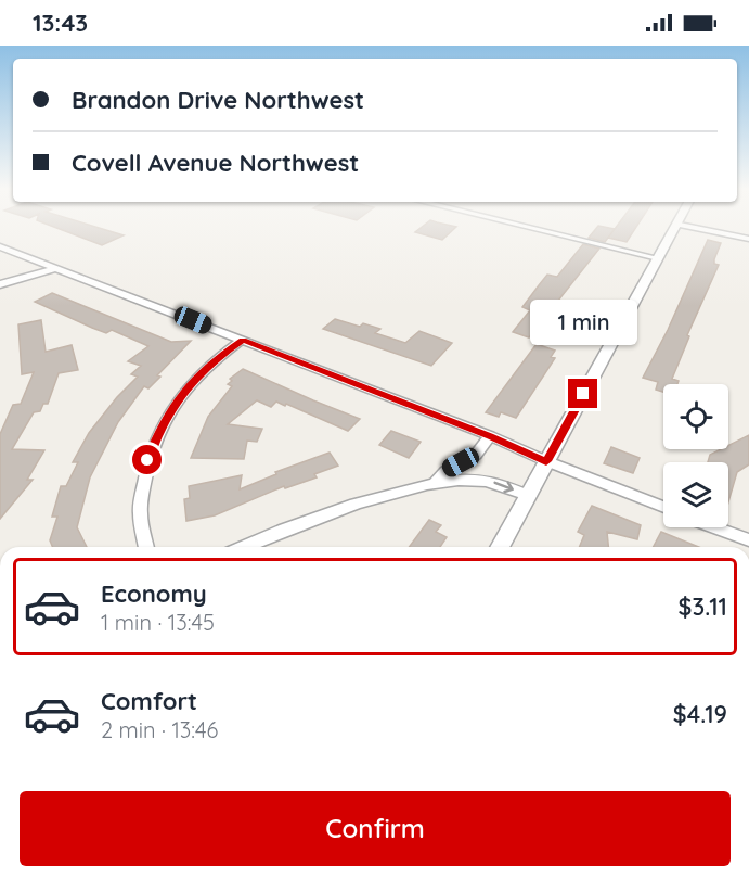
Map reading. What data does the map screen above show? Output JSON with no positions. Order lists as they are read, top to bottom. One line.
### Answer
{"page":{"status":"13:43","banner":["Brandon Drive Northwest","Covell Avenue Northwest"],"bubble":"1 min","list":[{"name":"Economy","note":"1 min · 13:45","value":"$3.11"},{"name":"Comfort","note":"2 min · 13:46","value":"$4.19"}],"buttons":"Confirm"}}
